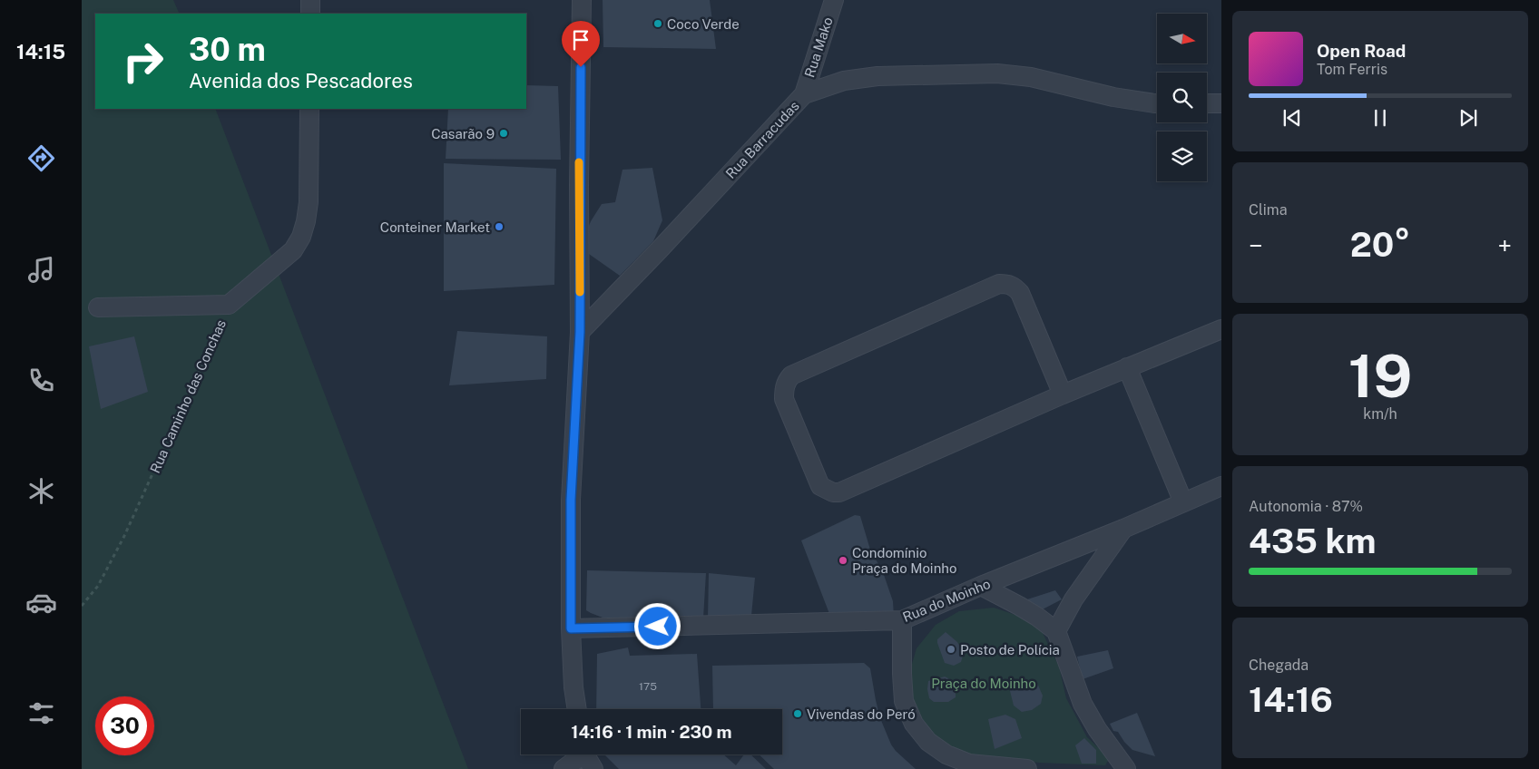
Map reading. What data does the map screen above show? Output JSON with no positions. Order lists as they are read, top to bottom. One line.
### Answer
{"streets":{"street":["Rua Mako","Rua Barracudas","Rua Caminho das Conchas","Rua do Moinho"]},"crossings":[["Rua Mako","Rua Barracudas"]],"parks":["Praça do Moinho"],"places":["Coco Verde","Casarão 9","Conteiner Market","Condomínio Praça do Moinho","Posto de Polícia","Vivendas do Peró"],"house_numbers":["175"],"north":"right","page":{"tabs":"14:15","turn":["30 m","Avenida dos Pescadores"],"song":["Open Road","Tom Ferris"],"tile":["Clima",["19","km/h"],["Autonomia · 87%","435 km"],["Chegada","14:16"]],"heat":["−","20°","+"],"limit":"30","trip":"14:16 · 1 min · 230 m"}}
